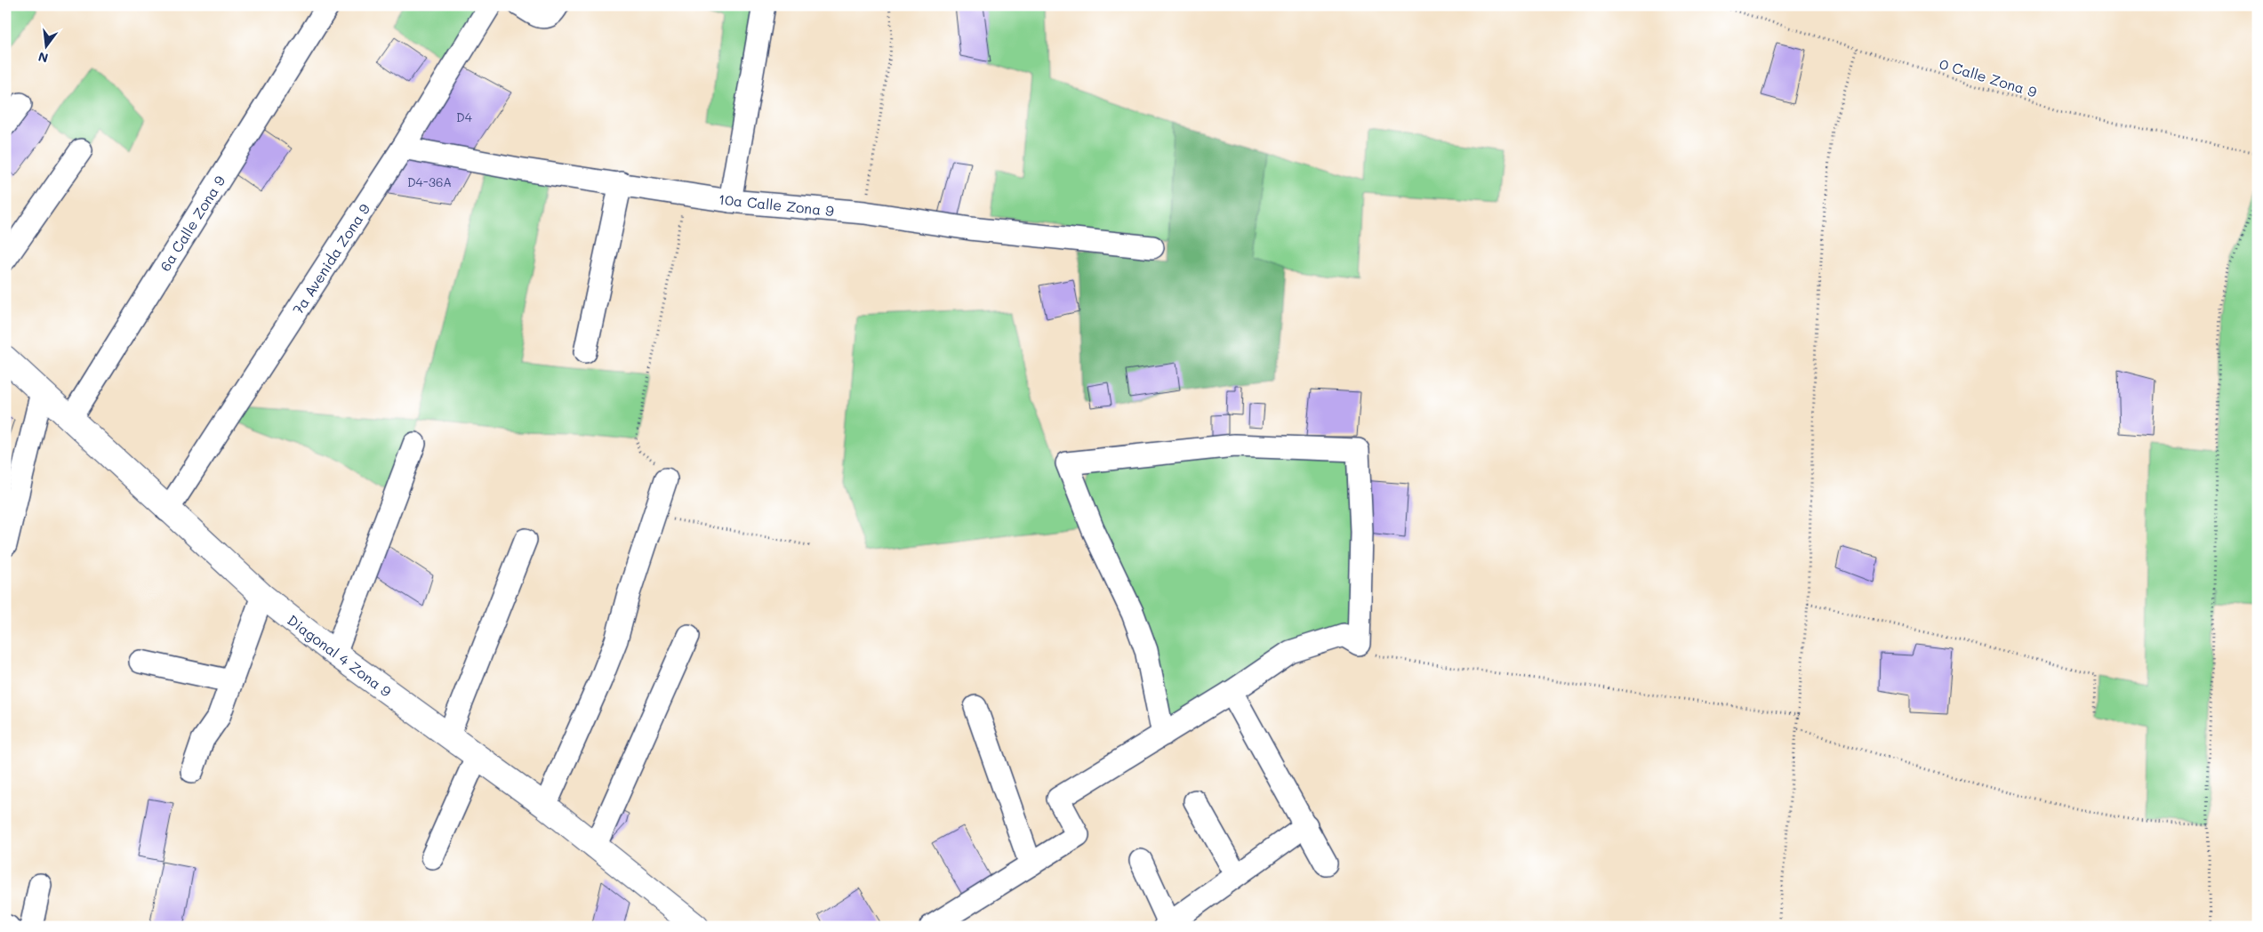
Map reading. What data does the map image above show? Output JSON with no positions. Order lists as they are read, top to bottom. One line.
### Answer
{"streets":{"main road":["Diagonal 4 Zona 9"],"street":["10a Calle Zona 9","6a Calle Zona 9","7a Avenida Zona 9"],"path":["0 Calle Zona 9"]},"crossings":[["10a Calle Zona 9","7a Avenida Zona 9"],["6a Calle Zona 9","Diagonal 4 Zona 9"],["7a Avenida Zona 9","Diagonal 4 Zona 9"]],"house_numbers":["D4","D4-36A"],"north":"bottom"}
